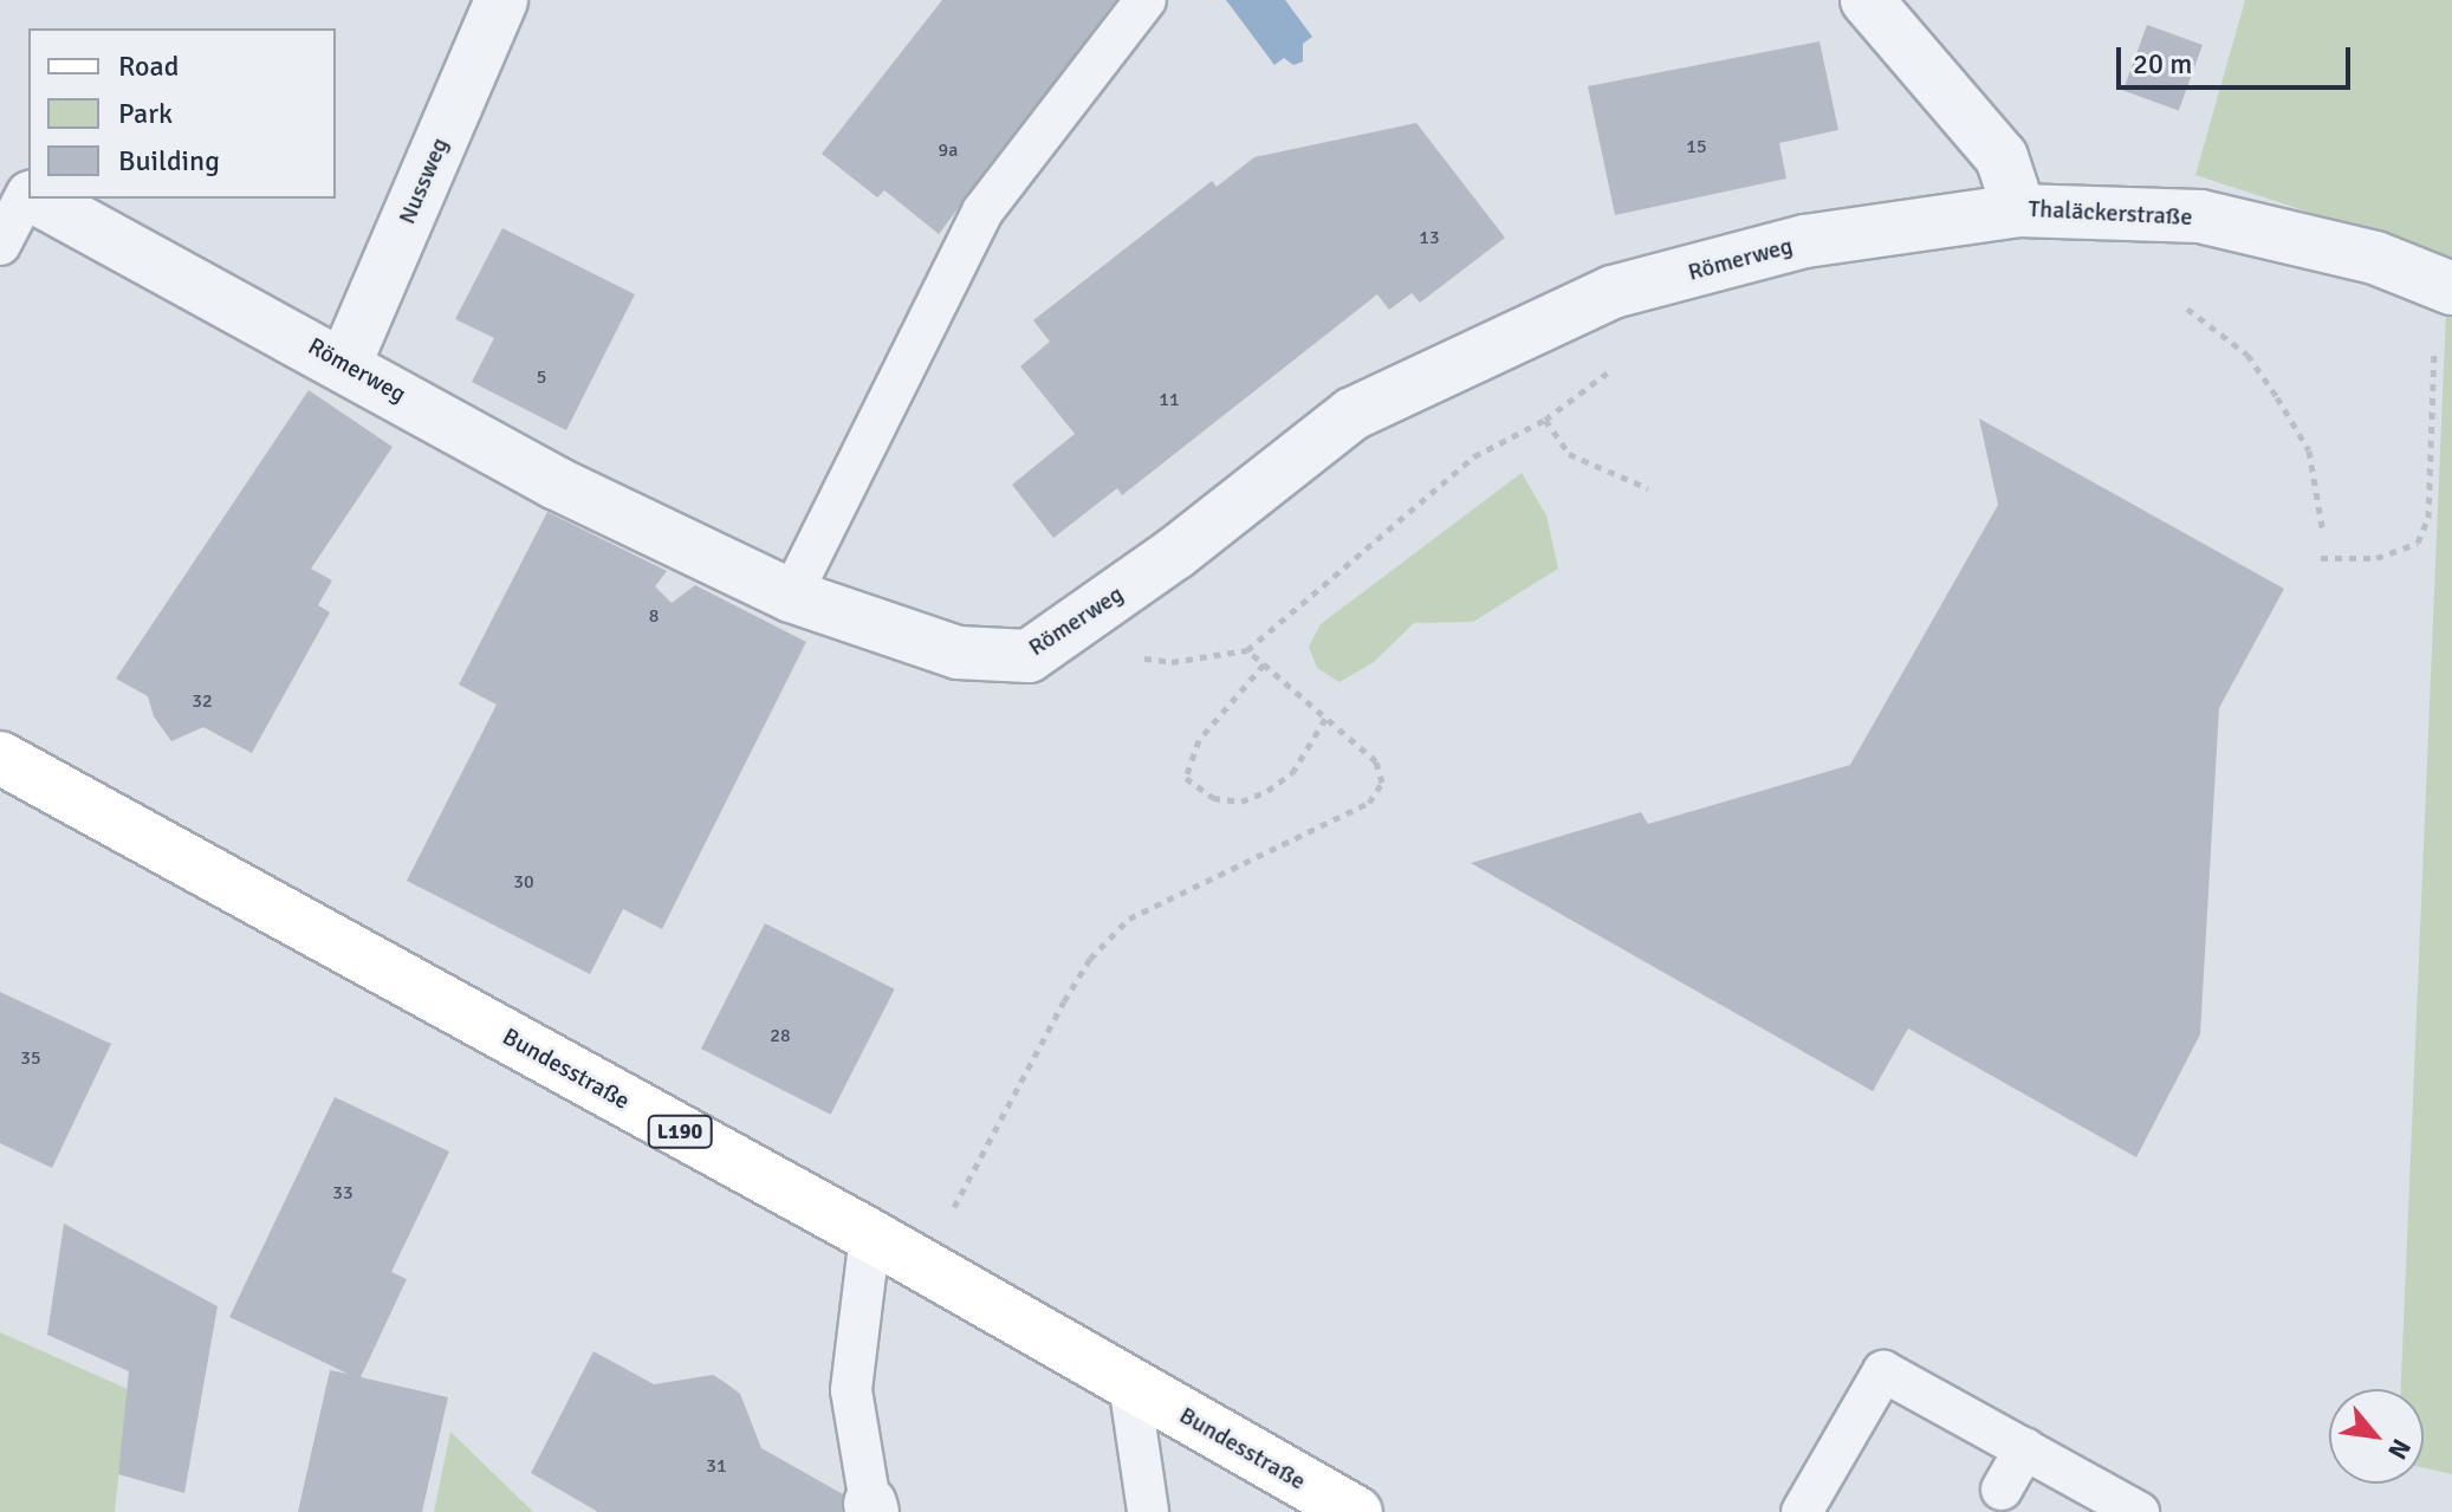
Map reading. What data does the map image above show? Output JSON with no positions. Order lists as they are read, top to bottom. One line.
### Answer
{"streets":{"main road":["Bundesstraße","L190"],"street":["Nussweg","Thaläckerstraße","Römerweg"]},"crossings":[["Nussweg","Römerweg"],["Thaläckerstraße","Römerweg"]],"house_numbers":["15","9a","13","5","11","8","32","30","28","35","33","31"],"legend":["Road","Park","Building"],"scale_bar":"20 m","north":"bottom right"}
